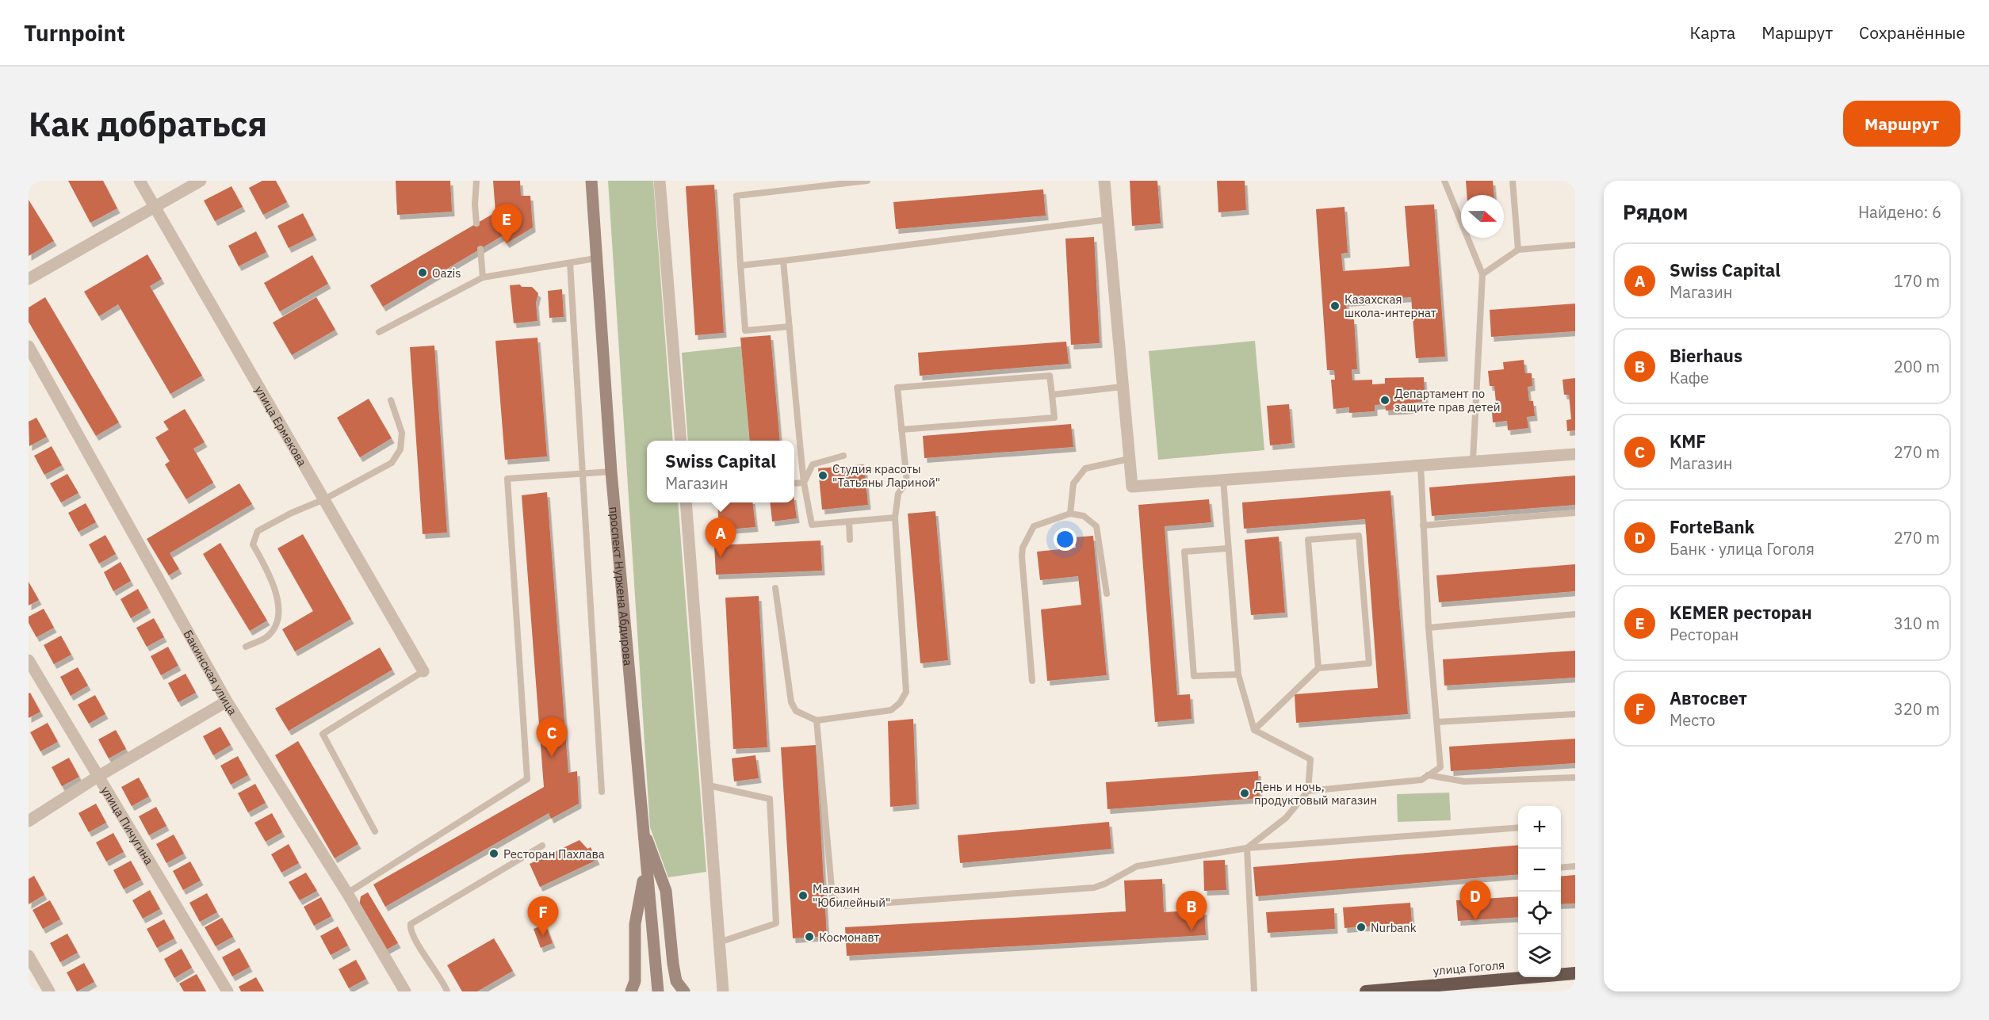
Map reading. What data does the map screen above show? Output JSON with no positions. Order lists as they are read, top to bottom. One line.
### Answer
{"streets":{"highway":["улица Гоголя"],"main road":["проспект Нуркена Абдирова"],"street":["улица Ермекова","Бакинская улица","улица Пичугина"]},"places":["Oazis","Казахская школа-интернат","Департамент по защите прав детей","Студия красоты \"Татьяны Лариной\"","День и ночь, продуктовый магазин","Ресторан Пахлава","Магазин \"Юбилейный\"","Nurbank","Космонавт"],"north":"right","page":{"header":"Turnpoint","nav":["Карта","Маршрут","Сохранённые"],"buttons":"Маршрут","title":"Как добраться","heading":["Рядом","Найдено: 6"],"pins":["E","A","C","D","B","F"],"list":[{"mark":"A","name":"Swiss Capital","note":"Магазин","value":"170 m"},{"mark":"B","name":"Bierhaus","note":"Кафе","value":"200 m"},{"mark":"C","name":"KMF","note":"Магазин","value":"270 m"},{"mark":"D","name":"ForteBank","note":"Банк · улица Гоголя","value":"270 m"},{"mark":"E","name":"KEMER ресторан","note":"Ресторан","value":"310 m"},{"mark":"F","name":"Автосвет","note":"Место","value":"320 m"}],"popup":["Swiss Capital","Магазин"],"map_buttons":["+","−"]}}
